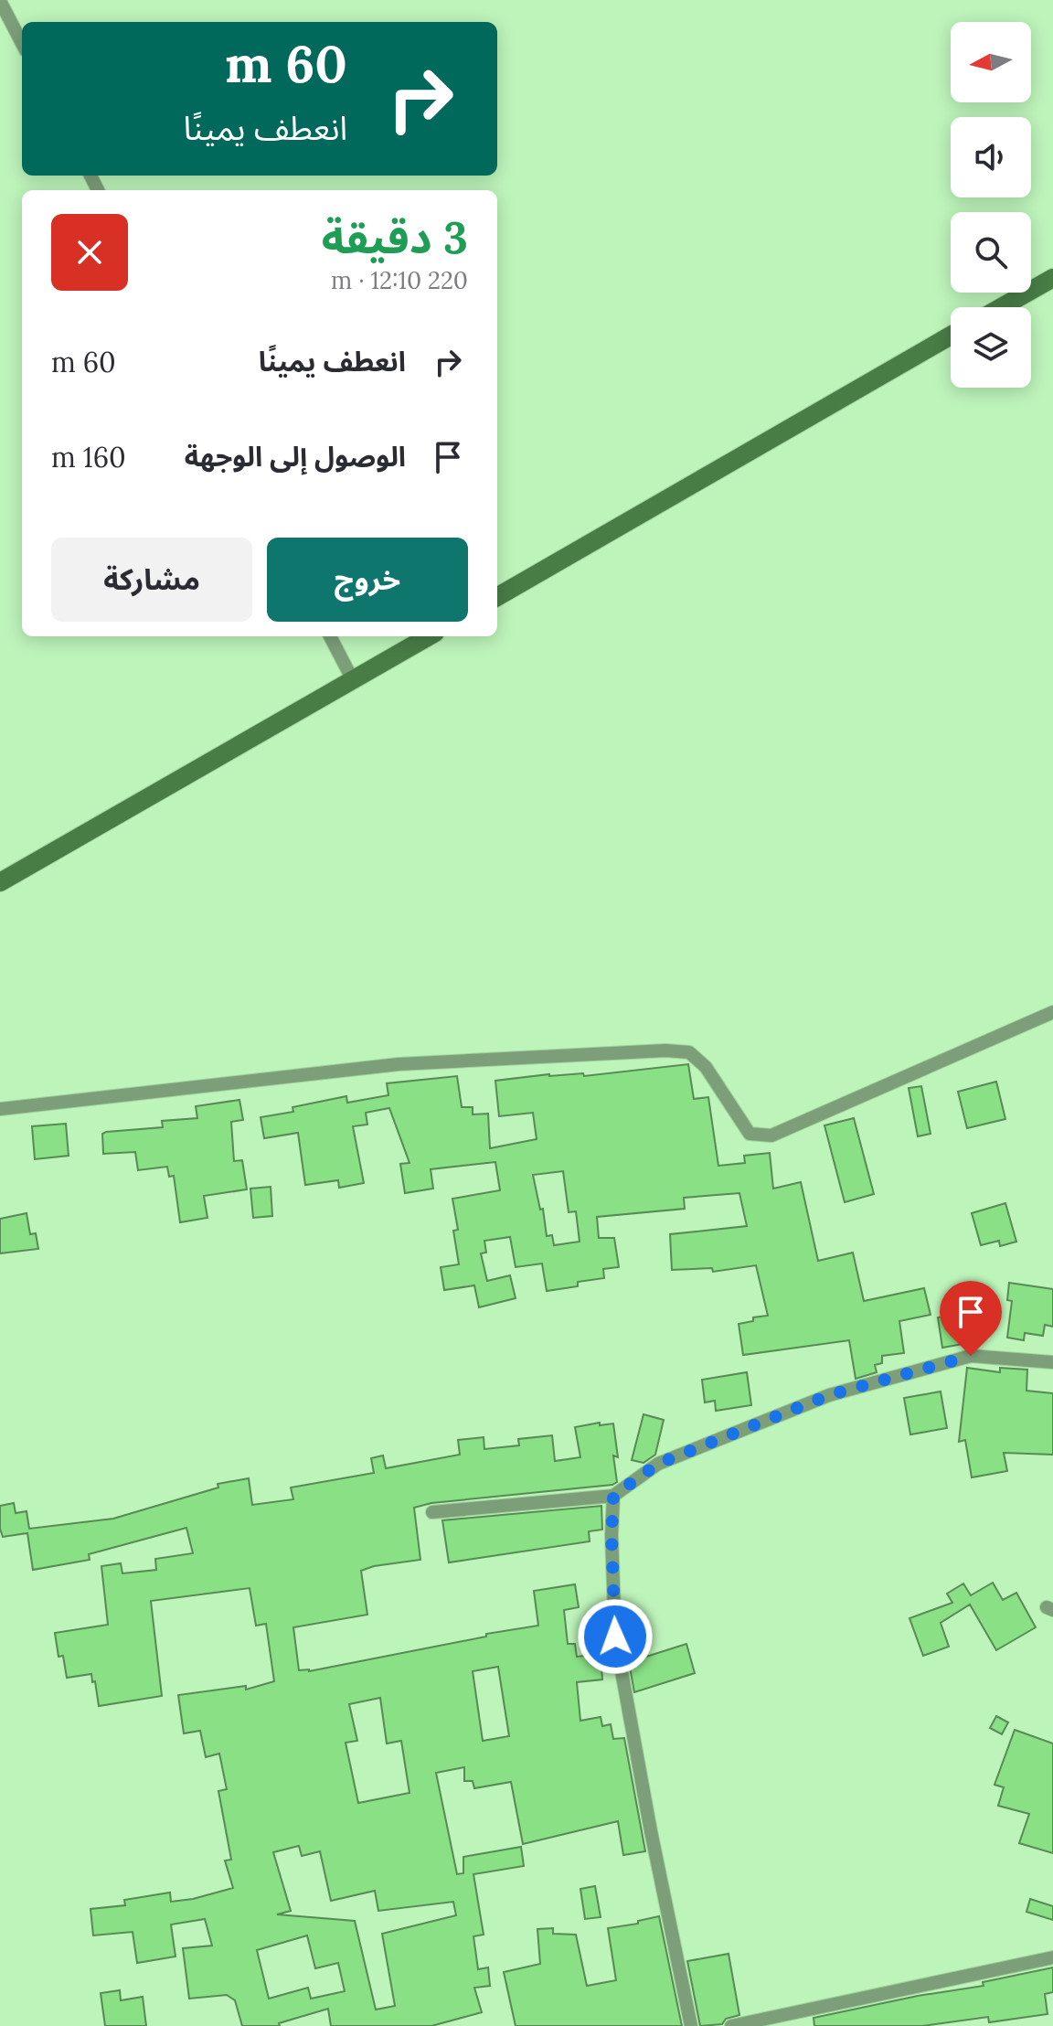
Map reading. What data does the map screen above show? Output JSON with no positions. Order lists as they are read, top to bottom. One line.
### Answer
{"north":"left","page":{"turn":["60 m","انعطف يمينًا"],"heading":["3 دقيقة","220 m · 12:10"],"list":[{"name":"انعطف يمينًا","value":"60 m"},{"name":"الوصول إلى الوجهة","value":"160 m"}],"buttons":["خروج","مشاركة"]}}
